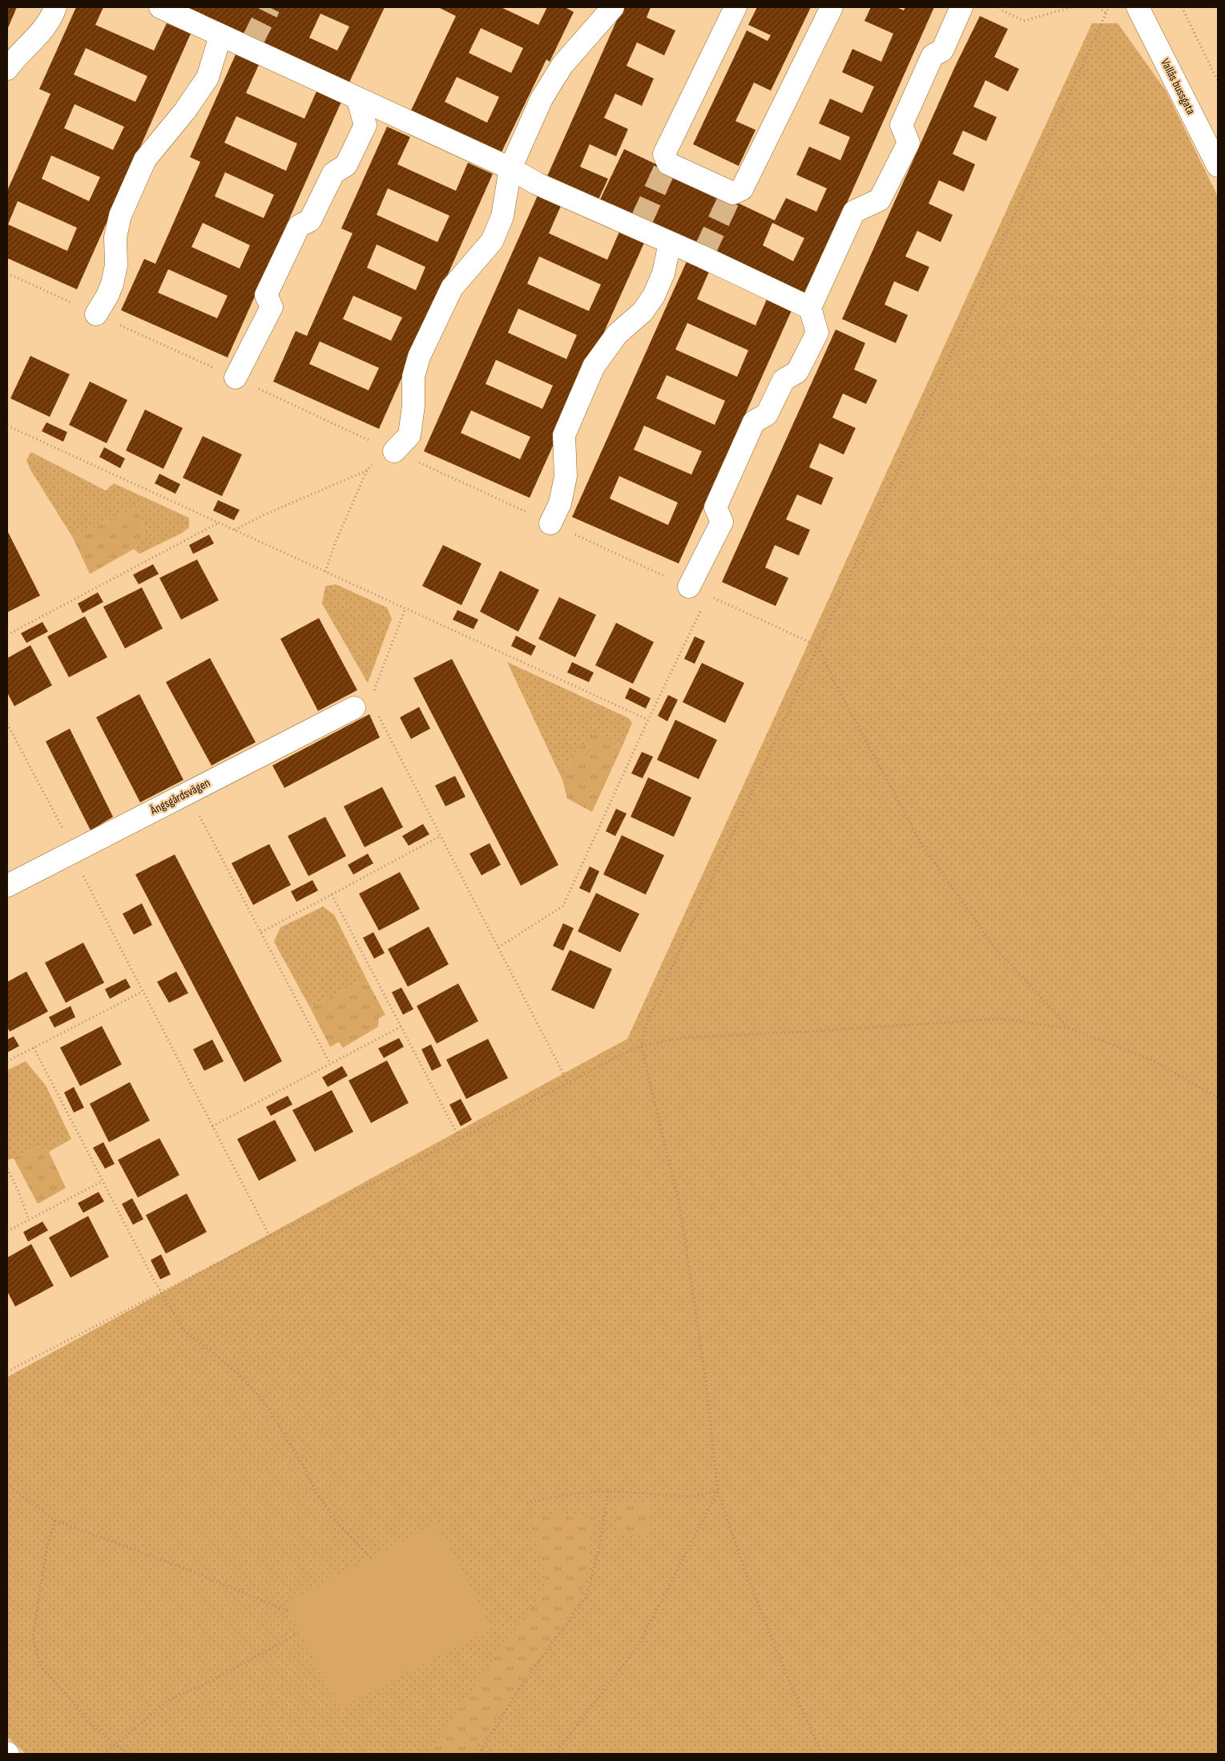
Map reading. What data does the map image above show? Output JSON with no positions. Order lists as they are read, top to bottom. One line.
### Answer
{"streets":{"street":["Vallås bussgata","Ängsgårdsvägen"]}}
